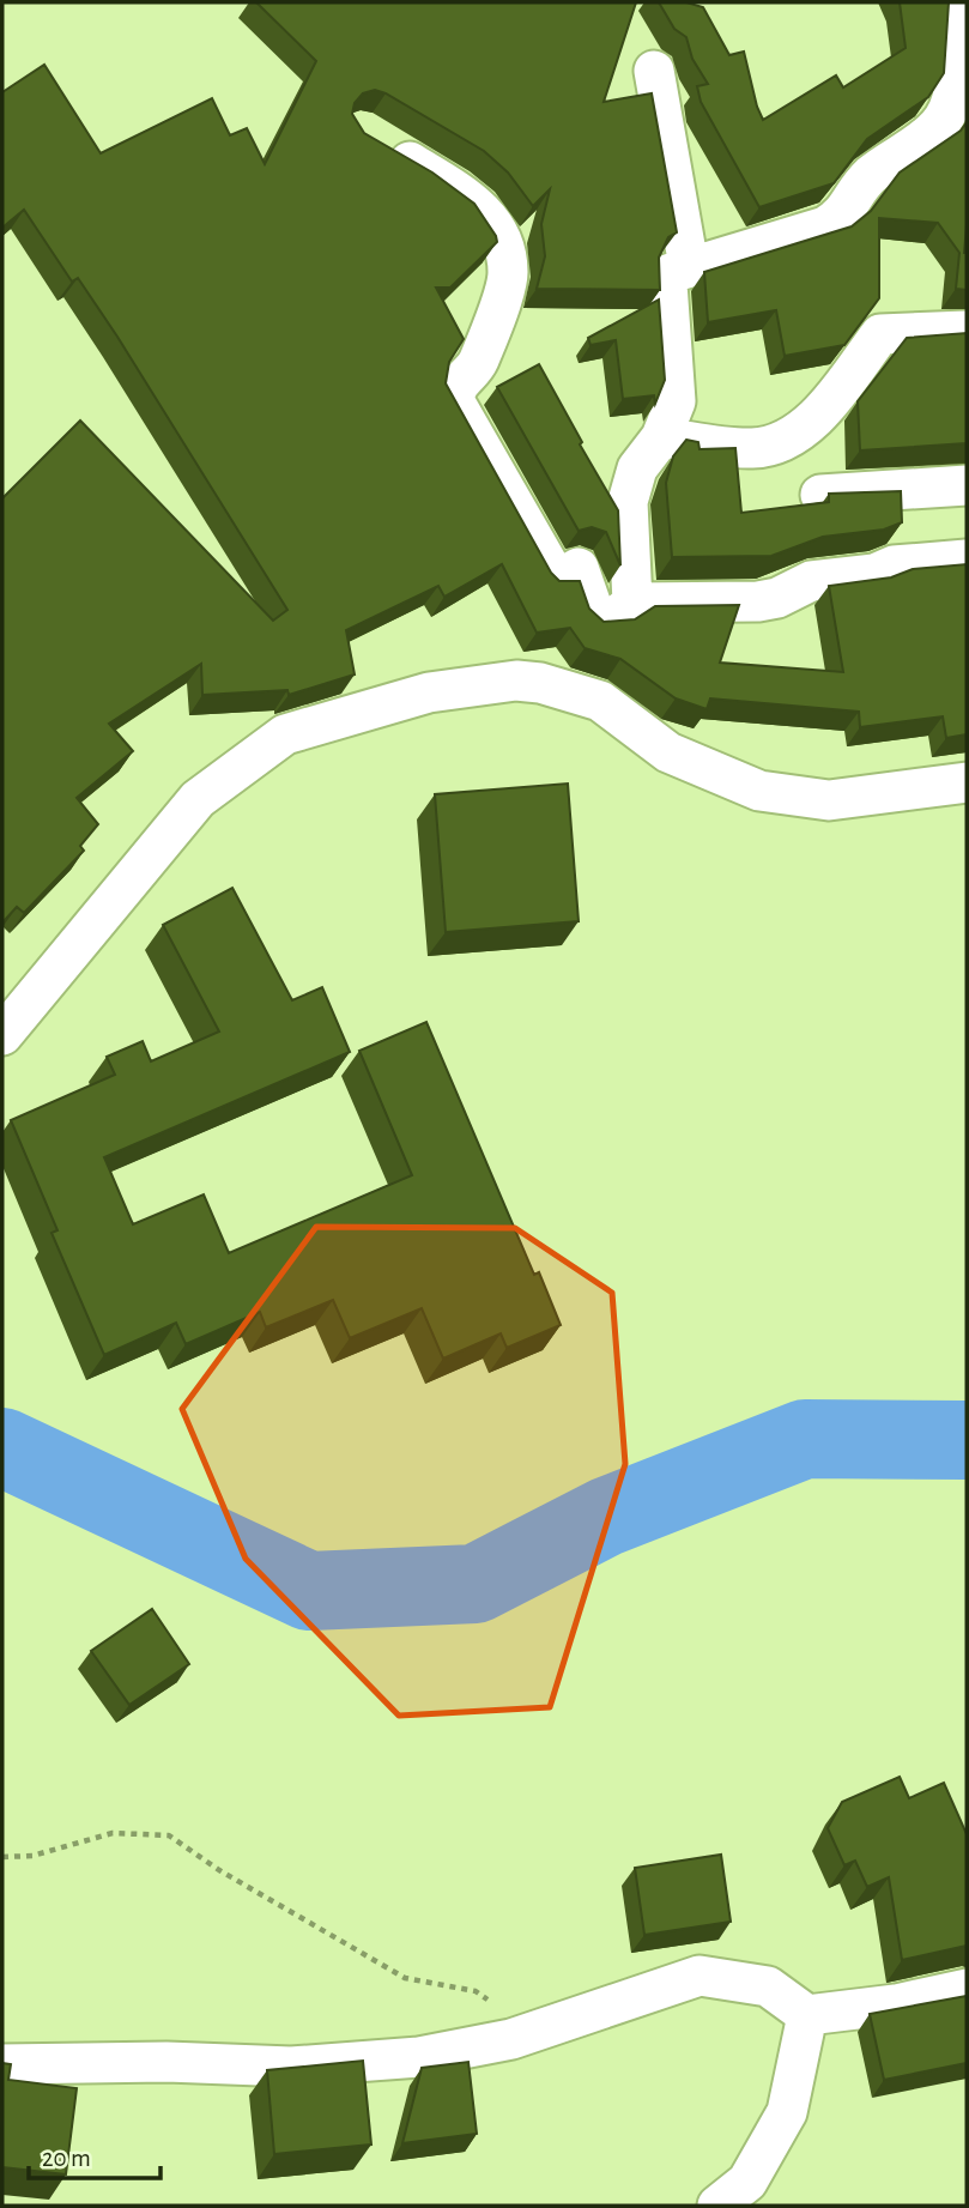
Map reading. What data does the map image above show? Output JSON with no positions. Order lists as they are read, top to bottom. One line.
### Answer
{"scale_bar":"20 m"}
